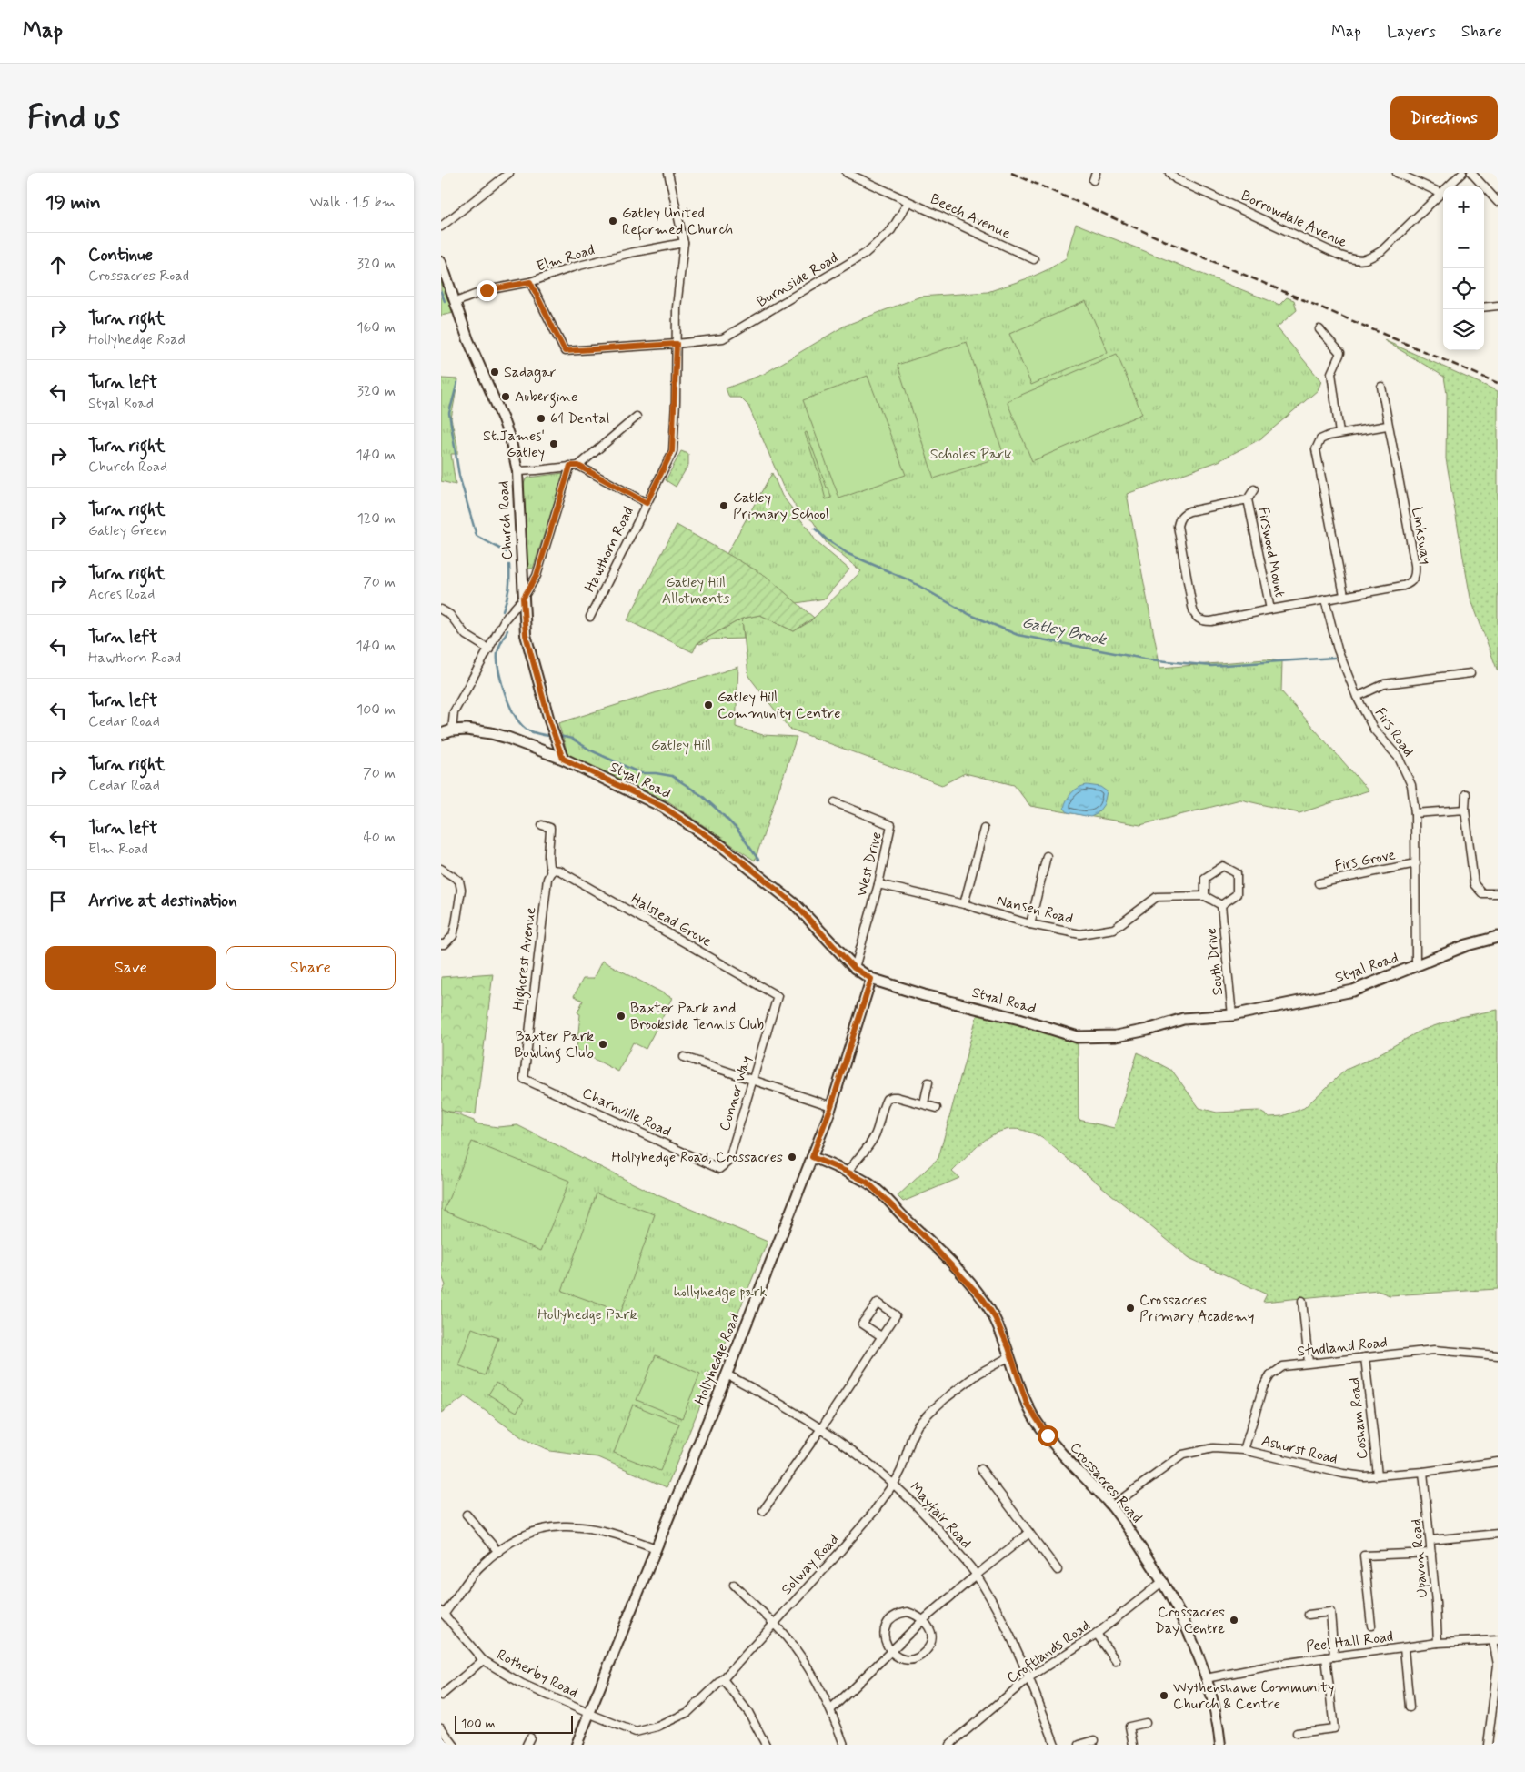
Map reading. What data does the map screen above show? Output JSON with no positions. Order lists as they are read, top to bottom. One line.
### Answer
{"streets":{"main road":["Styal Road"],"street":["Beech Avenue","Borrowdale Avenue","Elm Road","Burnside Road","Church Road","Linksway","Hawthorn Road","Firswood Mount","Firs Road","Firs Grove","West Drive","Nansen Road","Halstead Grove","Highcrest Avenue","South Drive","Connor Way","Charnville Road","Studland Road","Hollyhedge Road","Cosham Road","Ashurst Road","Crossacres Road","Mayfair Road","Upavon Road","Solway Road","Peel Hall Road","Croftlands Road","Rotherby Road"]},"crossings":[["Beech Avenue","Burnside Road"],["Elm Road","Burnside Road"],["Elm Road","Church Road"],["Elm Road","Hawthorn Road"],["Burnside Road","Hawthorn Road"],["Church Road","Styal Road"],["Linksway","Firswood Mount"],["Linksway","Firs Road"],["Firswood Mount","Firs Road"],["Firs Road","Styal Road"],["Firs Road","Firs Grove"],["Styal Road","West Drive"],["Styal Road","South Drive"],["Styal Road","Hollyhedge Road"],["West Drive","Nansen Road"],["Nansen Road","South Drive"],["Halstead Grove","Highcrest Avenue"],["Halstead Grove","Connor Way"],["Highcrest Avenue","Charnville Road"],["Connor Way","Charnville Road"],["Studland Road","Cosham Road"],["Studland Road","Ashurst Road"],["Hollyhedge Road","Crossacres Road"],["Hollyhedge Road","Mayfair Road"],["Hollyhedge Road","Solway Road"],["Hollyhedge Road","Rotherby Road"],["Cosham Road","Ashurst Road"],["Ashurst Road","Crossacres Road"],["Ashurst Road","Upavon Road"],["Crossacres Road","Solway Road"],["Crossacres Road","Peel Hall Road"],["Crossacres Road","Croftlands Road"],["Mayfair Road","Solway Road"],["Mayfair Road","Croftlands Road"],["Upavon Road","Peel Hall Road"],["Solway Road","Rotherby Road"]],"water":["Gatley Brook"],"parks":["Scholes Park","Gatley Hill Allotments","Gatley Hill","hollyhedge park","Hollyhedge Park"],"places":["Gatley United Reformed Church","Sadagar","Aubergine","61 Dental","St.James' Gatley","Gatley Primary School","Gatley Hill Community Centre","Baxter Park and Brookside Tennis Club","Baxter Park Bowling Club","Hollyhedge Road, Crossacres","Crossacres Primary Academy","Crossacres Day Centre","Wythenshawe Community Church & Centre"],"scale_bar":"100 m","page":{"header":"Map","nav":["Map","Layers","Share"],"buttons":["Directions",["Save","Share"]],"title":"Find us","heading":["19 min","Walk · 1.5 km"],"map_buttons":["+","−"],"list":[["Continue","Crossacres Road","320 m"],["Turn right","Hollyhedge Road","160 m"],["Turn left","Styal Road","320 m"],["Turn right","Church Road","140 m"],["Turn right","Gatley Green","120 m"],["Turn right","Acres Road","70 m"],["Turn left","Hawthorn Road","140 m"],["Turn left","Cedar Road","100 m"],["Turn right","Cedar Road","70 m"],["Turn left","Elm Road","40 m"],"Arrive at destination"],"scale":"100 m"}}
